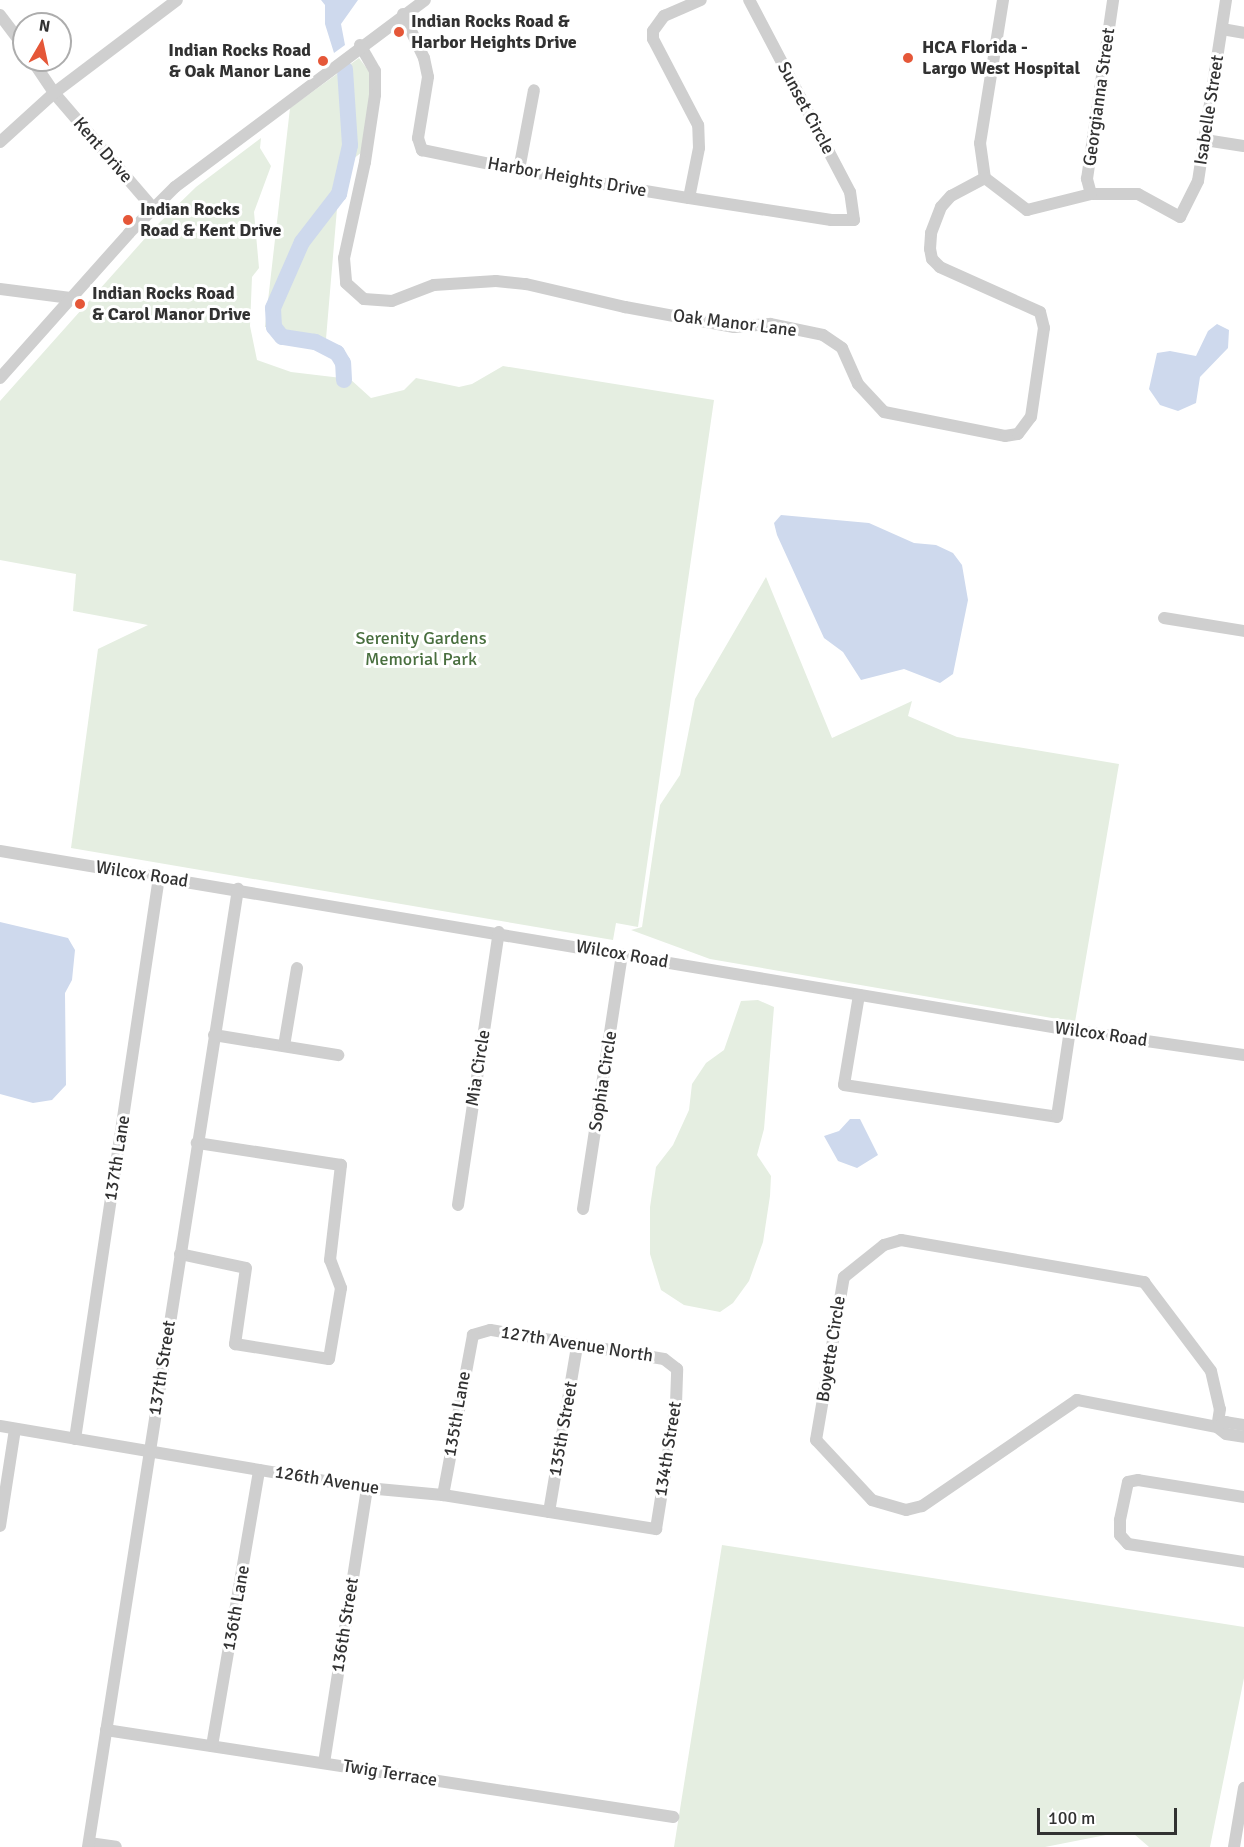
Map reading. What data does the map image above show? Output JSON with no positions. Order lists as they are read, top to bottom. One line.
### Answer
{"streets":{"street":["Georgianna Street","Sunset Circle","Isabelle Street","Kent Drive","Harbor Heights Drive","Oak Manor Lane","Wilcox Road","Mia Circle","Sophia Circle","137th Lane","127th Avenue North","Boyette Circle","137th Street","135th Lane","135th Street","134th Street","126th Avenue","136th Lane","136th Street","Twig Terrace"]},"crossings":[["Georgianna Street","Isabelle Street"],["Sunset Circle","Harbor Heights Drive"],["Wilcox Road","Mia Circle"],["Wilcox Road","Sophia Circle"],["Wilcox Road","137th Lane"],["Wilcox Road","137th Street"],["137th Lane","126th Avenue"],["127th Avenue North","135th Lane"],["127th Avenue North","135th Street"],["127th Avenue North","134th Street"],["137th Street","126th Avenue"],["137th Street","Twig Terrace"],["135th Lane","126th Avenue"],["135th Street","126th Avenue"],["134th Street","126th Avenue"],["126th Avenue","136th Lane"],["126th Avenue","136th Street"],["136th Lane","Twig Terrace"],["136th Street","Twig Terrace"]],"parks":["Serenity Gardens Memorial Park"],"places":["Indian Rocks Road & Harbor Heights Drive","HCA Florida - Largo West Hospital","Indian Rocks Road & Oak Manor Lane","Indian Rocks Road & Kent Drive","Indian Rocks Road & Carol Manor Drive"],"scale_bar":"100 m","north":"top"}
